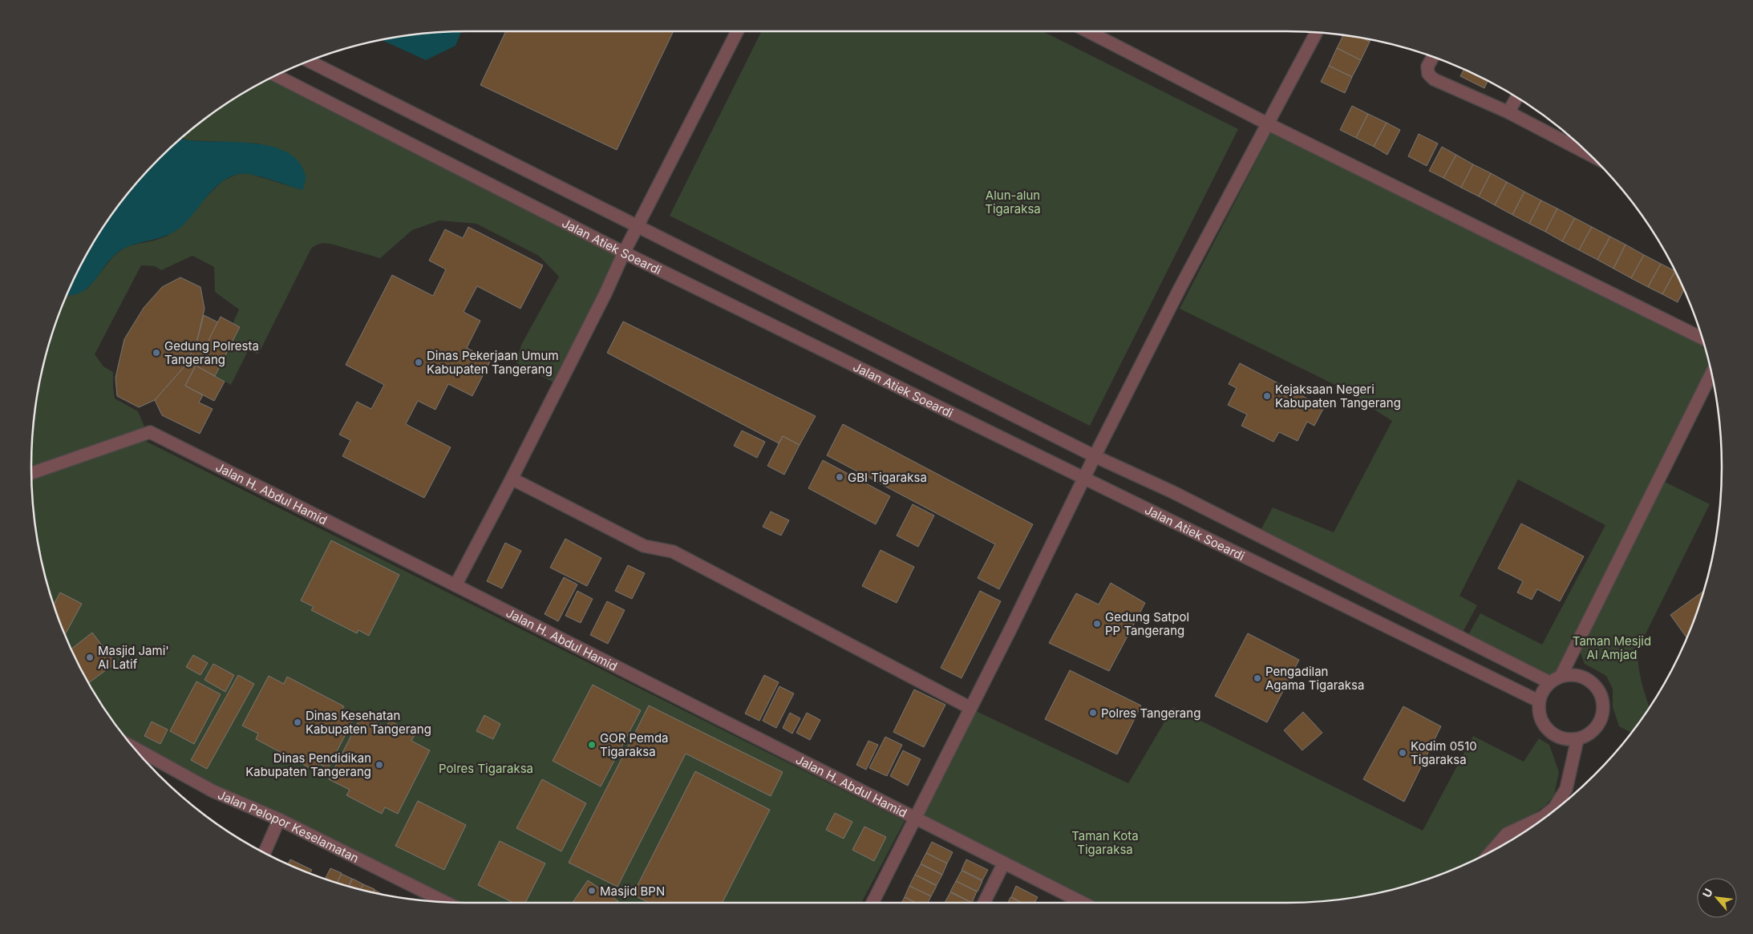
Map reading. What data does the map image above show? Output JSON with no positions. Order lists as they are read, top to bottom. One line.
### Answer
{"streets":{"street":["Jalan Atiek Soeardi","Jalan H. Abdul Hamid","Jalan Pelopor Keselamatan"]},"parks":["Alun-alun Tigaraksa","Taman Mesjid Al Amjad","Polres Tigaraksa","Taman Kota Tigaraksa"],"places":["Gedung Polresta Tangerang","Dinas Pekerjaan Umum Kabupaten Tangerang","Kejaksaan Negeri Kabupaten Tangerang","GBI Tigaraksa","Gedung Satpol PP Tangerang","Masjid Jami' Al Latif","Pengadilan Agama Tigaraksa","Polres Tangerang","Dinas Kesehatan Kabupaten Tangerang","GOR Pemda Tigaraksa","Kodim 0510 Tigaraksa","Dinas Pendidikan Kabupaten Tangerang","Masjid BPN"],"north":"top left"}
